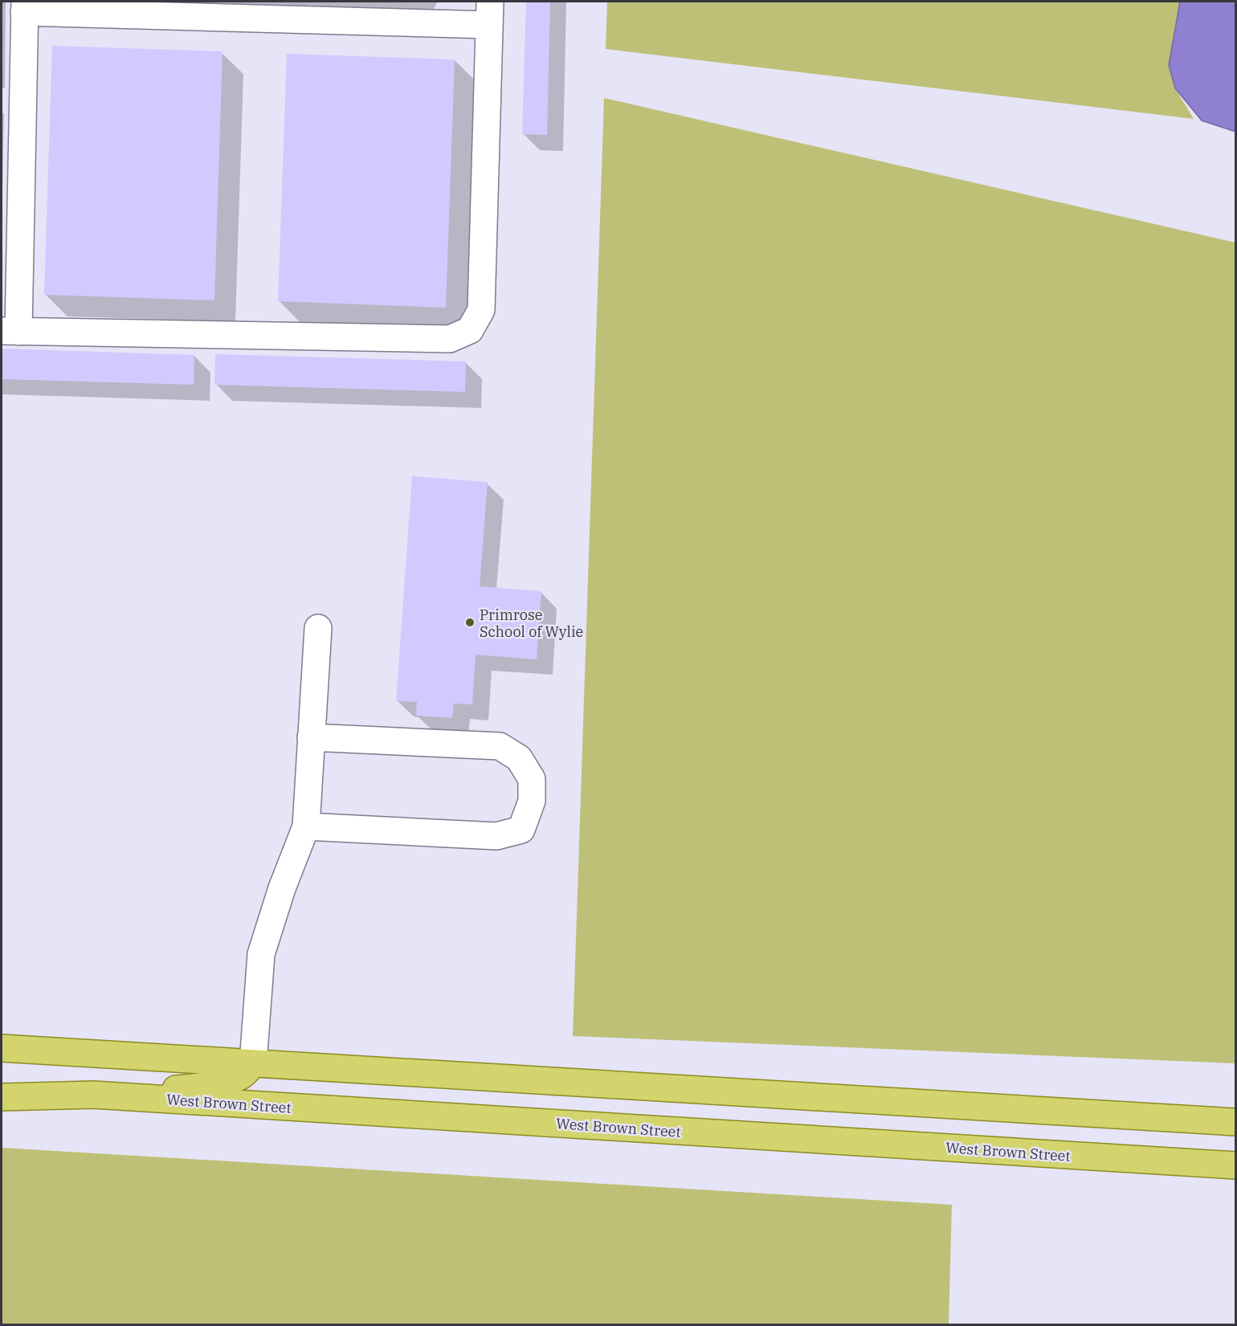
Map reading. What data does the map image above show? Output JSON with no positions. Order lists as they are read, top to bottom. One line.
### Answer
{"streets":{"main road":["West Brown Street"]},"places":["Primrose School of Wylie"]}
